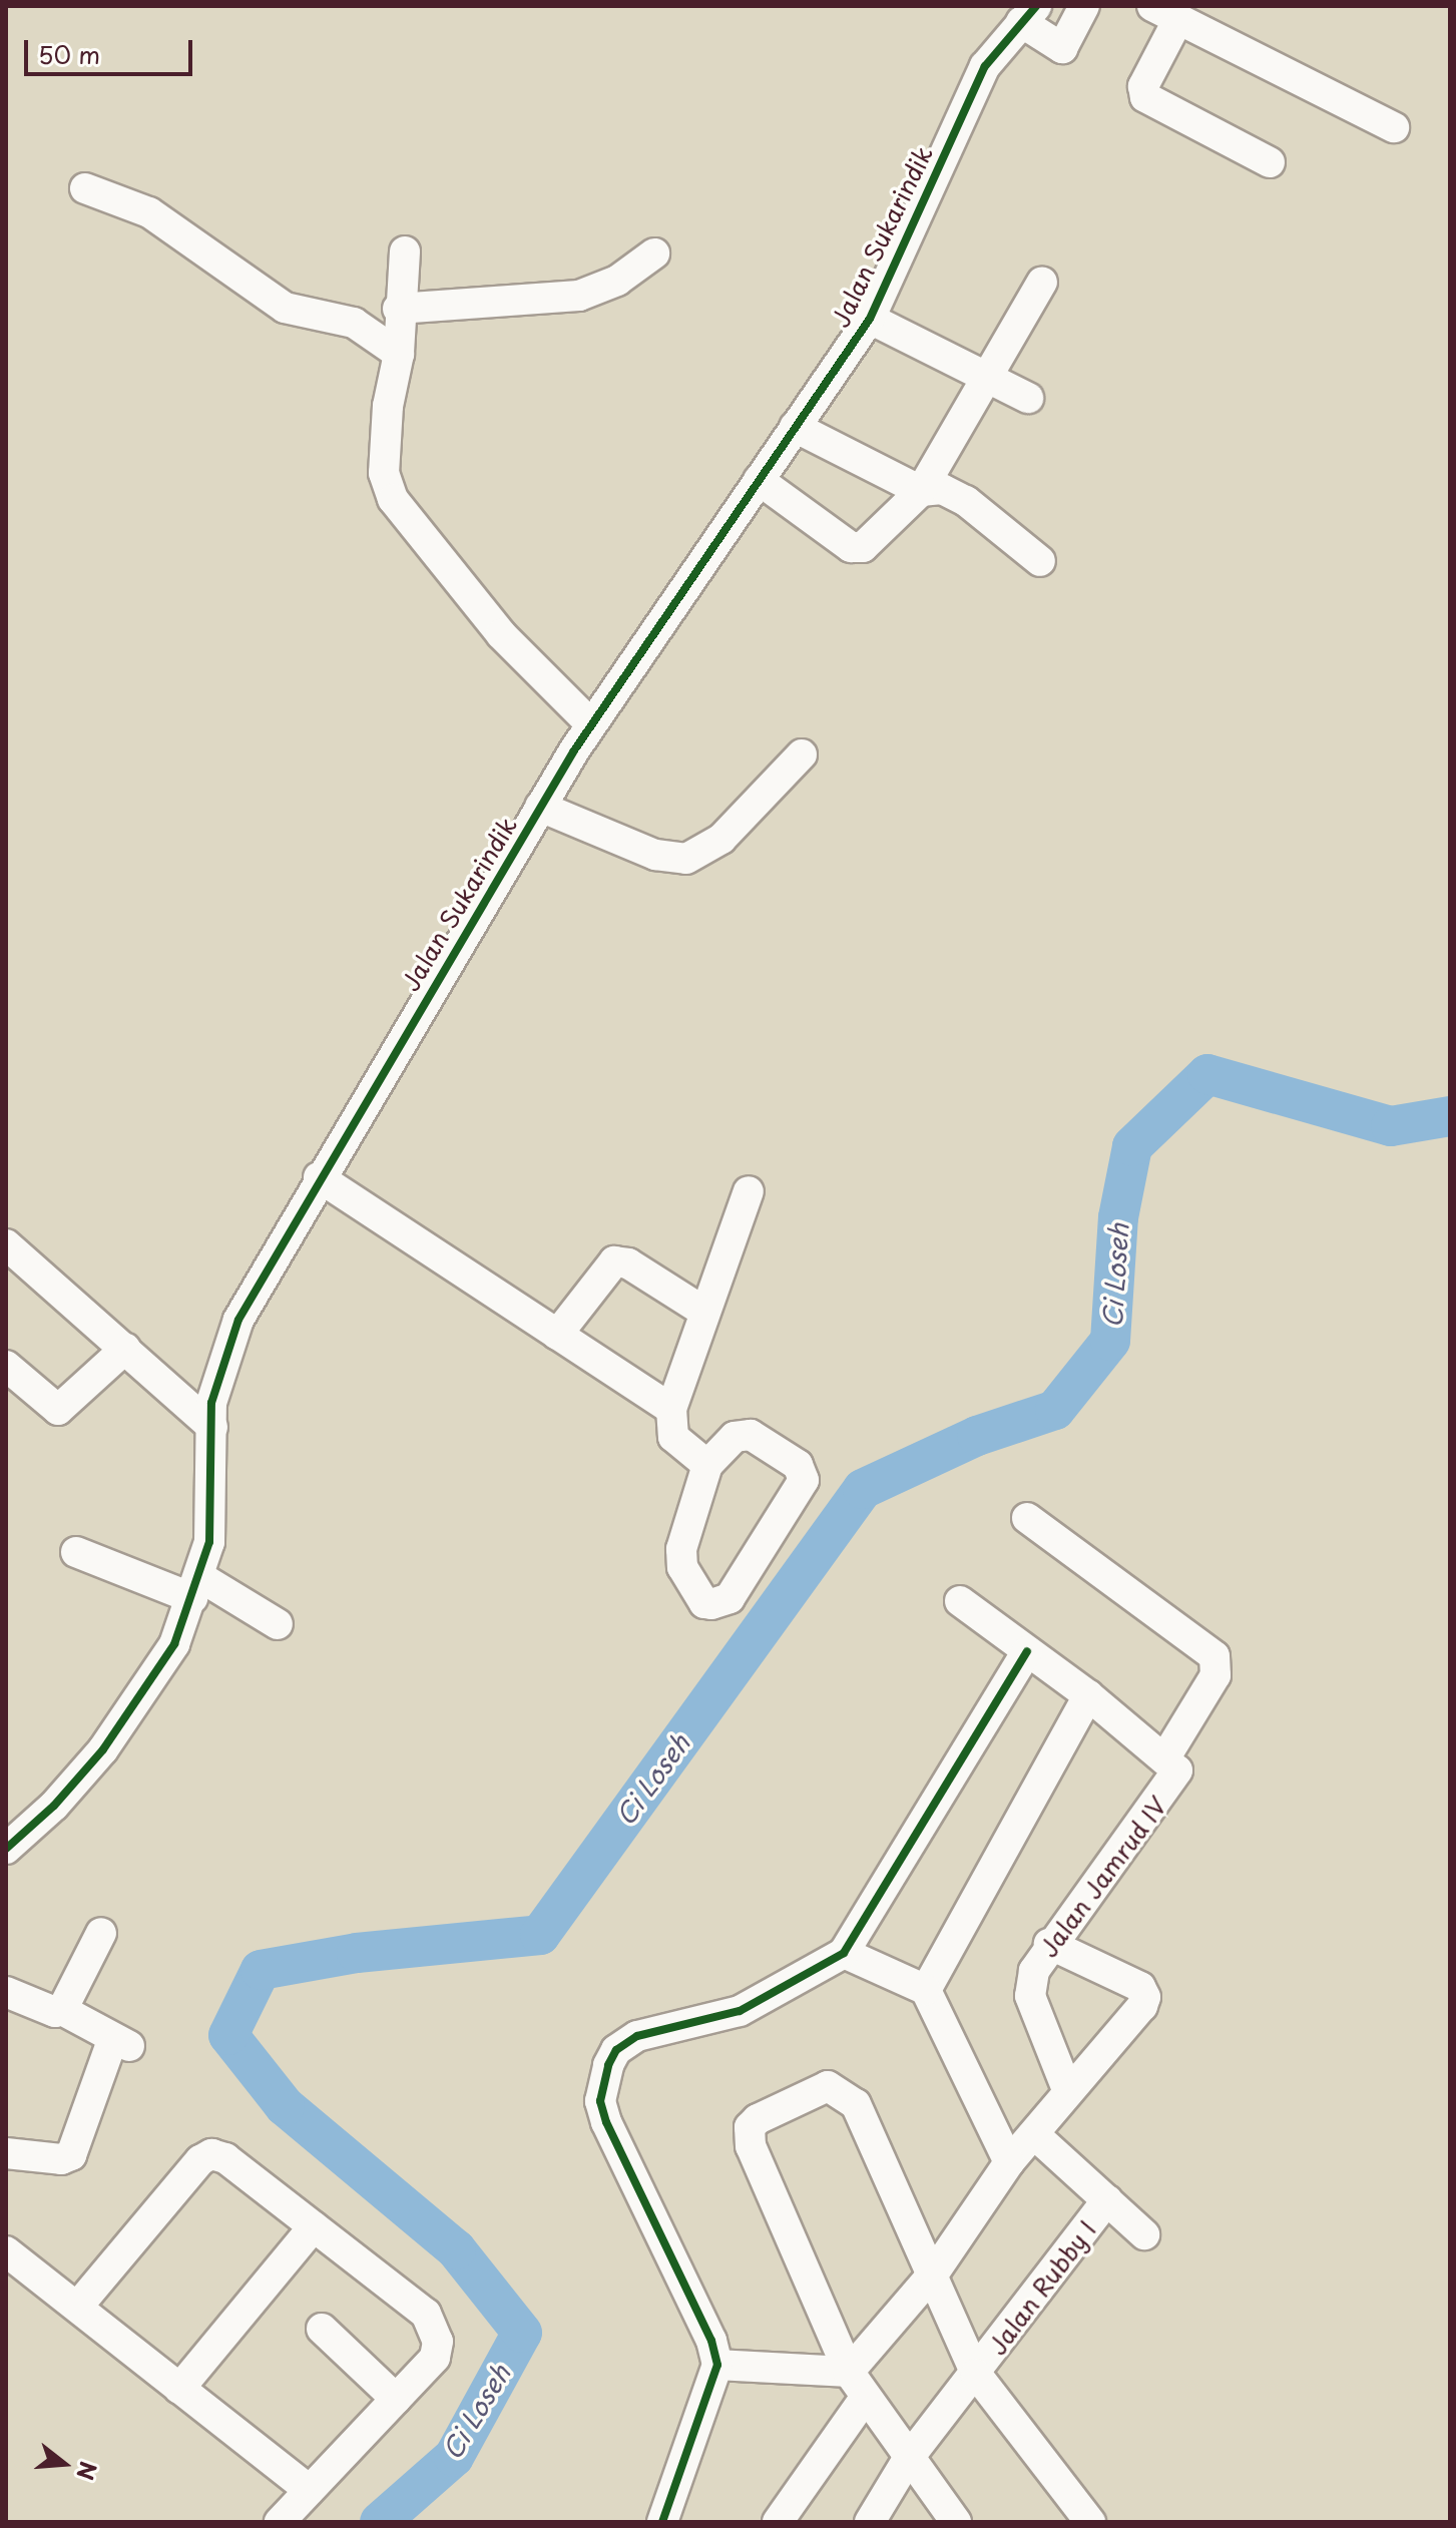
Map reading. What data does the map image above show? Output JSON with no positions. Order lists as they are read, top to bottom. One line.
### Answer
{"streets":{"street":["Jalan Sukarindik","Jalan Jamrud IV","Jalan Rubby I"]},"water":["Ci Loseh"],"scale_bar":"50 m","north":"right"}
